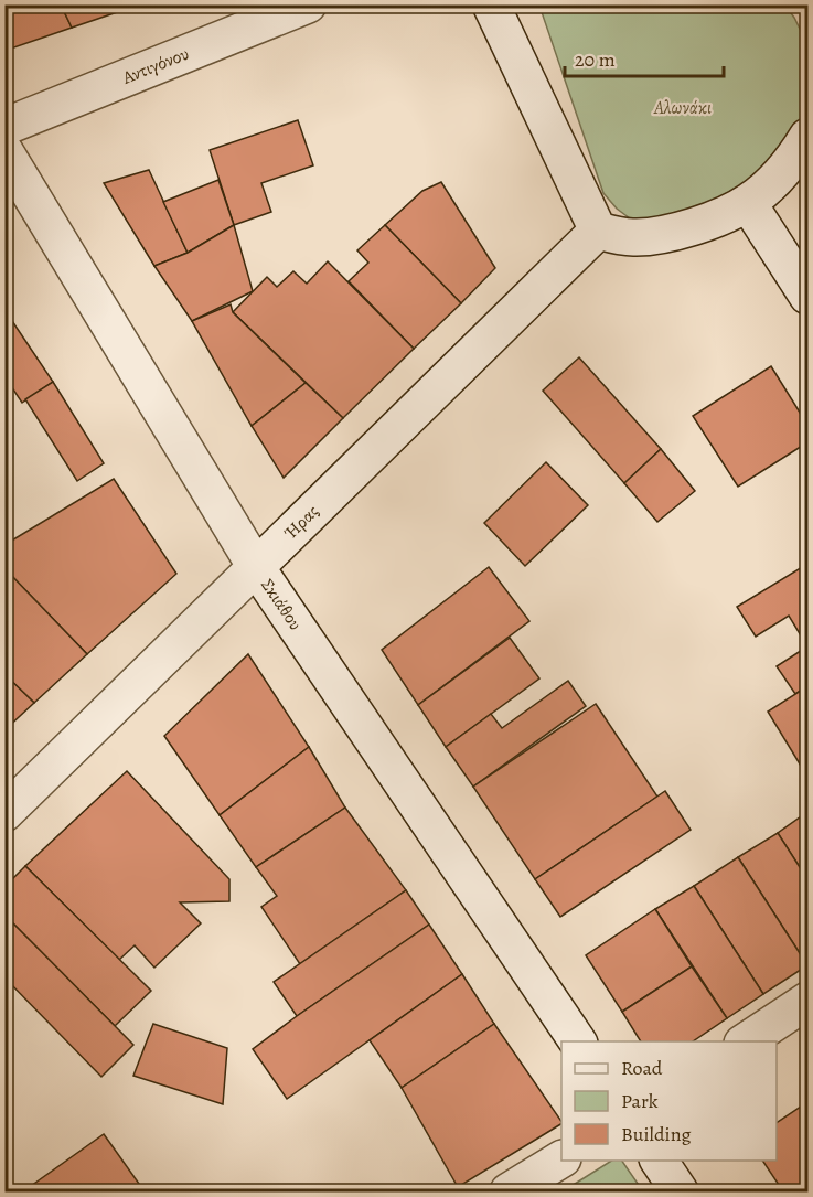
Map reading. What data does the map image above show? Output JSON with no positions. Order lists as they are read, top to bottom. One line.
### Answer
{"streets":{"street":["Αντιγόνου","Ήρας","Σκιάθου"]},"crossings":[["Ήρας","Σκιάθου"]],"parks":["Αλωνάκι"],"legend":["Road","Park","Building"],"scale_bar":"20 m"}
